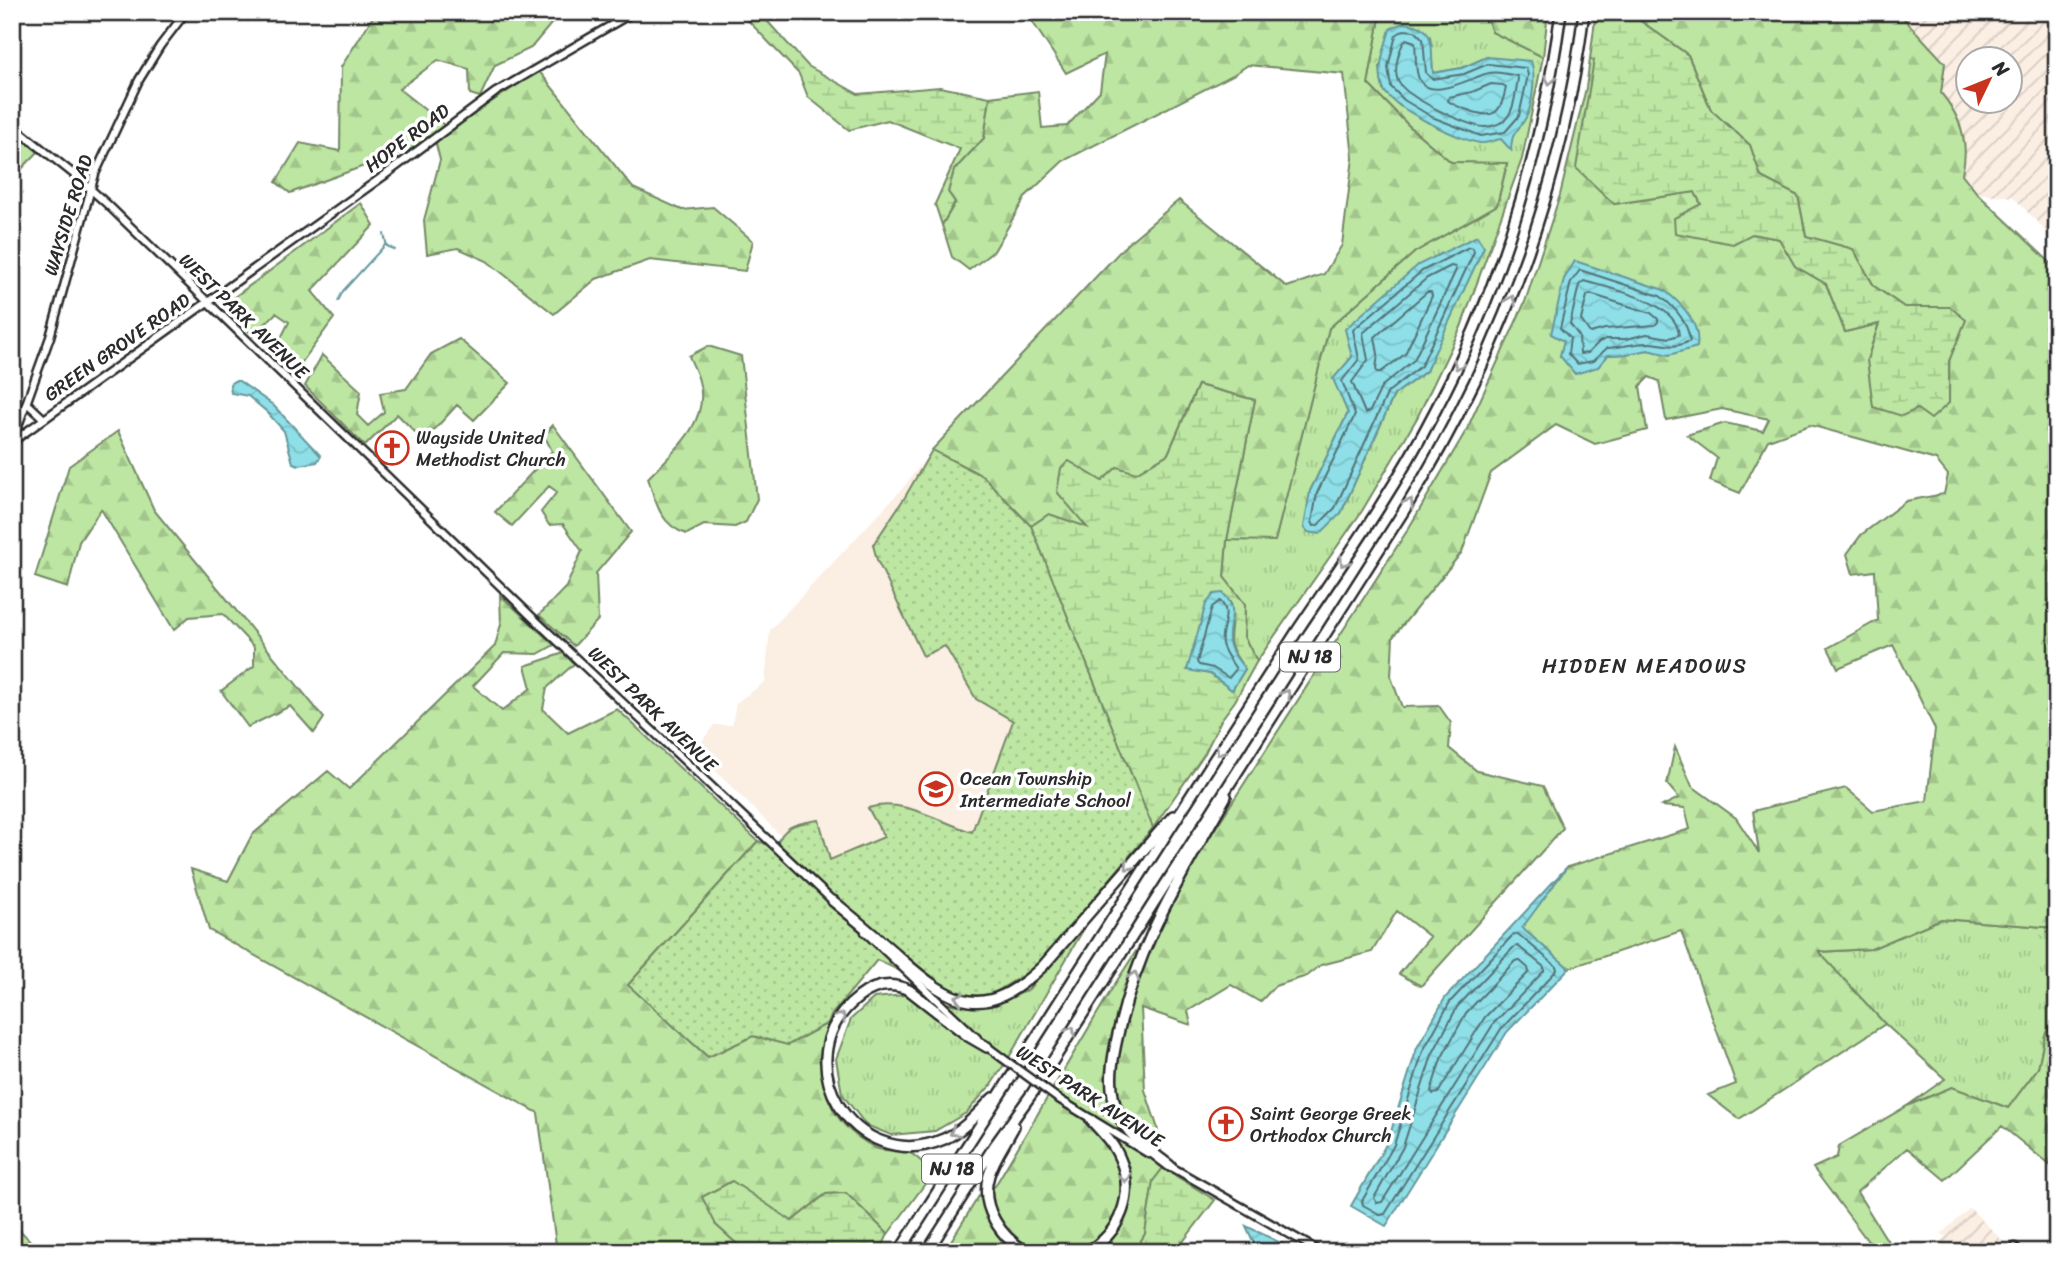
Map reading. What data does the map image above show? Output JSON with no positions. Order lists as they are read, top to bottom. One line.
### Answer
{"streets":{"highway":["NJ 18"],"street":["HOPE ROAD","WAYSIDE ROAD","WEST PARK AVENUE","GREEN GROVE ROAD"]},"crossings":[["HOPE ROAD","WEST PARK AVENUE"],["HOPE ROAD","GREEN GROVE ROAD"],["WAYSIDE ROAD","WEST PARK AVENUE"],["WAYSIDE ROAD","GREEN GROVE ROAD"],["WEST PARK AVENUE","GREEN GROVE ROAD"]],"districts":["HIDDEN MEADOWS"],"places":{"church":["Wayside United Methodist Church","Saint George Greek Orthodox Church"],"school or university":["Ocean Township Intermediate School"]},"north":"top right"}
